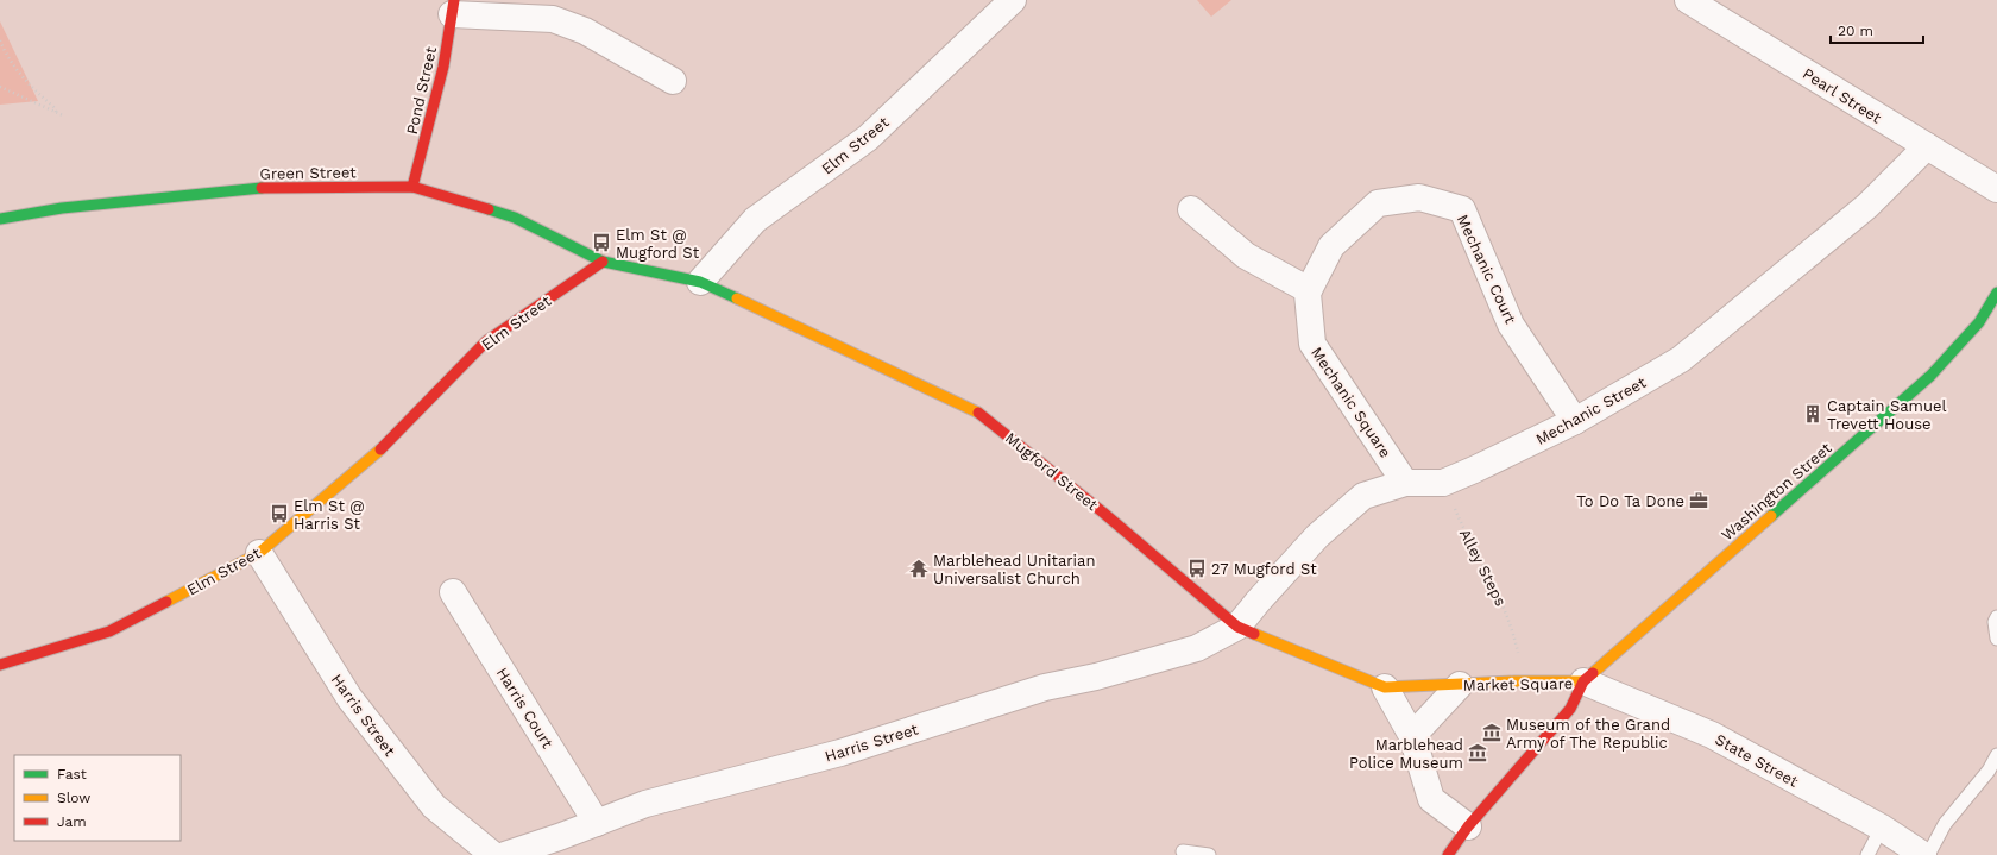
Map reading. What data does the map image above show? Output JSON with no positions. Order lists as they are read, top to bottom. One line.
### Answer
{"streets":{"main road":["Pond Street","Elm Street","Green Street","Mugford Street","Washington Street","Market Square"],"street":["Pearl Street","Mechanic Court","Mechanic Square","Mechanic Street","Harris Court","Harris Street","State Street"],"path":["Alley Steps"]},"crossings":[["Pond Street","Green Street"],["Pearl Street","Mechanic Street"],["Elm Street","Green Street"],["Elm Street","Mugford Street"],["Elm Street","Harris Street"],["Mechanic Court","Mechanic Square"],["Mechanic Court","Mechanic Street"],["Mechanic Square","Mechanic Street"],["Mechanic Street","Mugford Street"],["Mechanic Street","Alley Steps"],["Mechanic Street","Harris Street"],["Mugford Street","Market Square"],["Mugford Street","Harris Street"],["Washington Street","Market Square"],["Washington Street","State Street"],["Alley Steps","Market Square"],["Market Square","State Street"],["Harris Court","Harris Street"]],"places":{"bus stop":["Elm St @ Mugford St","Elm St @ Harris St","27 Mugford St"],"building":["Captain Samuel Trevett House"],"office":["To Do Ta Done"],"temple":["Marblehead Unitarian Universalist Church"],"museum":["Museum of the Grand Army of The Republic","Marblehead Police Museum"]},"legend":["Fast","Slow","Jam"],"scale_bar":"20 m"}
